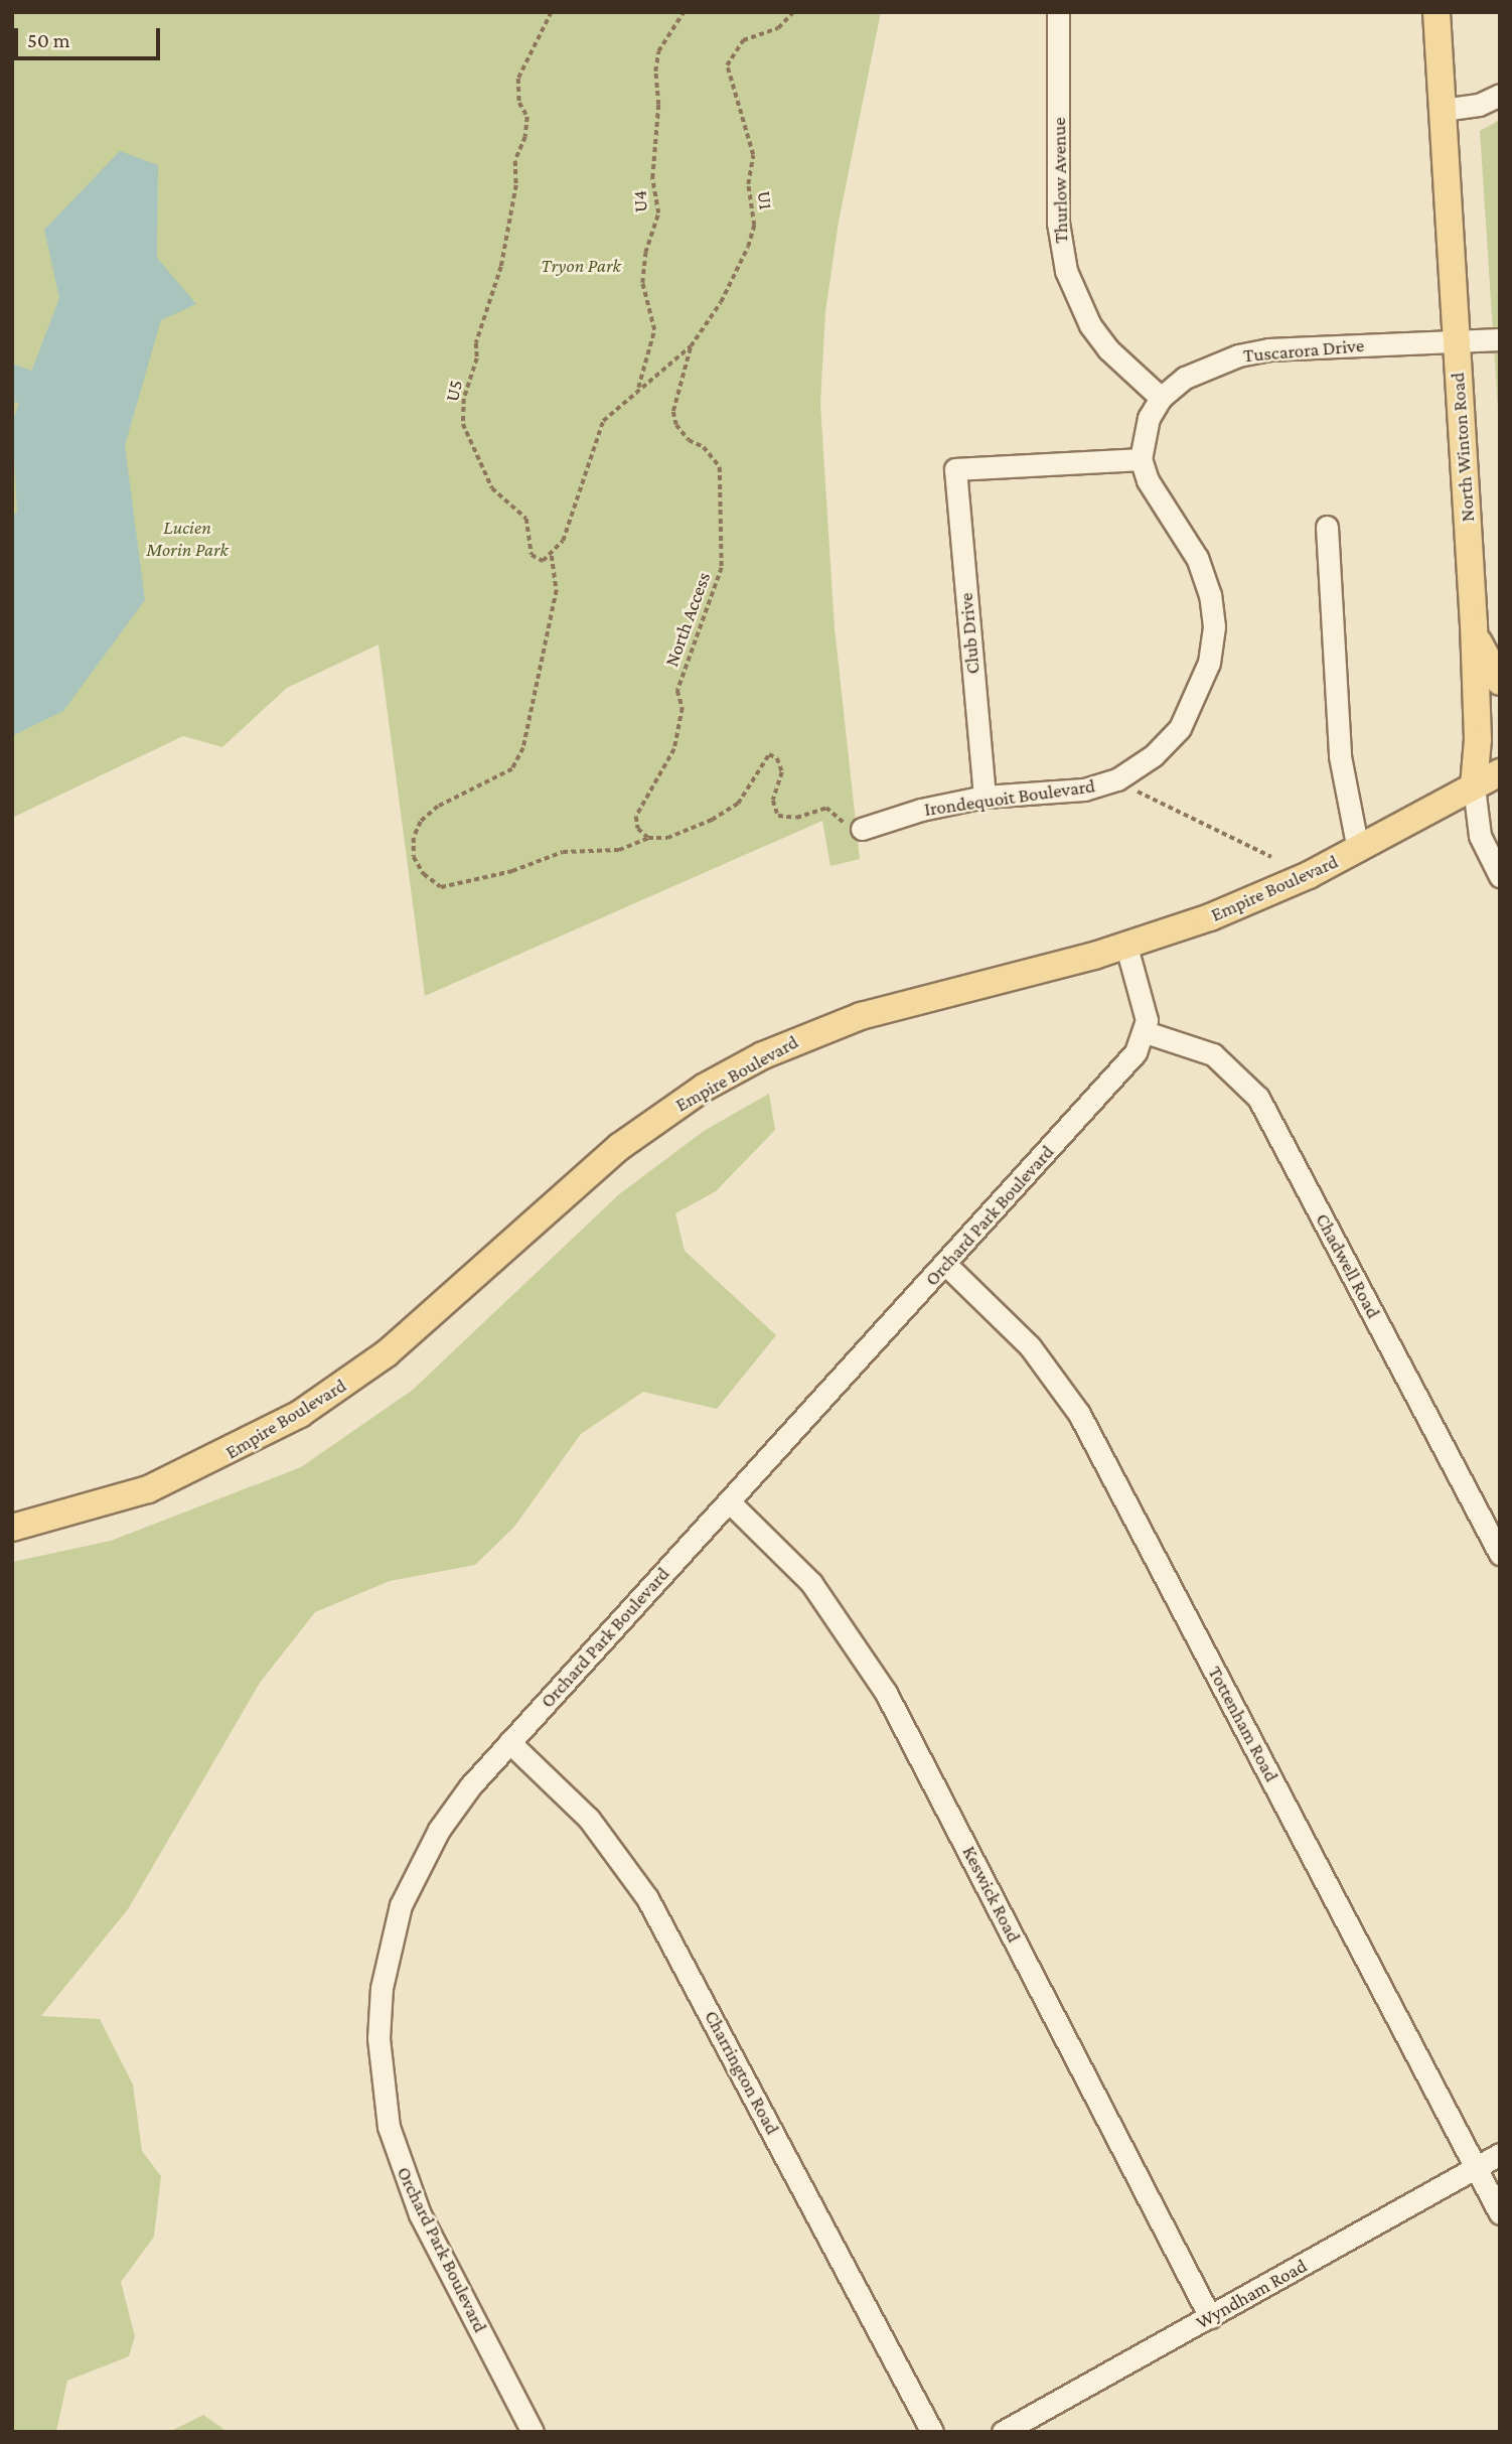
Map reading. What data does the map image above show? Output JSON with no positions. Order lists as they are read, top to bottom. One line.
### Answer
{"streets":{"main road":["North Winton Road","Empire Boulevard"],"street":["Thurlow Avenue","Tuscarora Drive","Club Drive","Irondequoit Boulevard","Orchard Park Boulevard","Chadwell Road","Tottenham Road","Keswick Road","Charrington Road","Wyndham Road"],"path":["U1","U4","U5","North Access"]},"crossings":[["Thurlow Avenue","Tuscarora Drive"],["U1","U4"],["U1","North Access"],["Tuscarora Drive","North Winton Road"],["North Winton Road","Empire Boulevard"],["Club Drive","Irondequoit Boulevard"],["Orchard Park Boulevard","Chadwell Road"],["Orchard Park Boulevard","Tottenham Road"],["Orchard Park Boulevard","Keswick Road"],["Orchard Park Boulevard","Charrington Road"],["Tottenham Road","Wyndham Road"],["Keswick Road","Wyndham Road"]],"parks":["Tryon Park","Lucien Morin Park"],"scale_bar":"50 m"}
